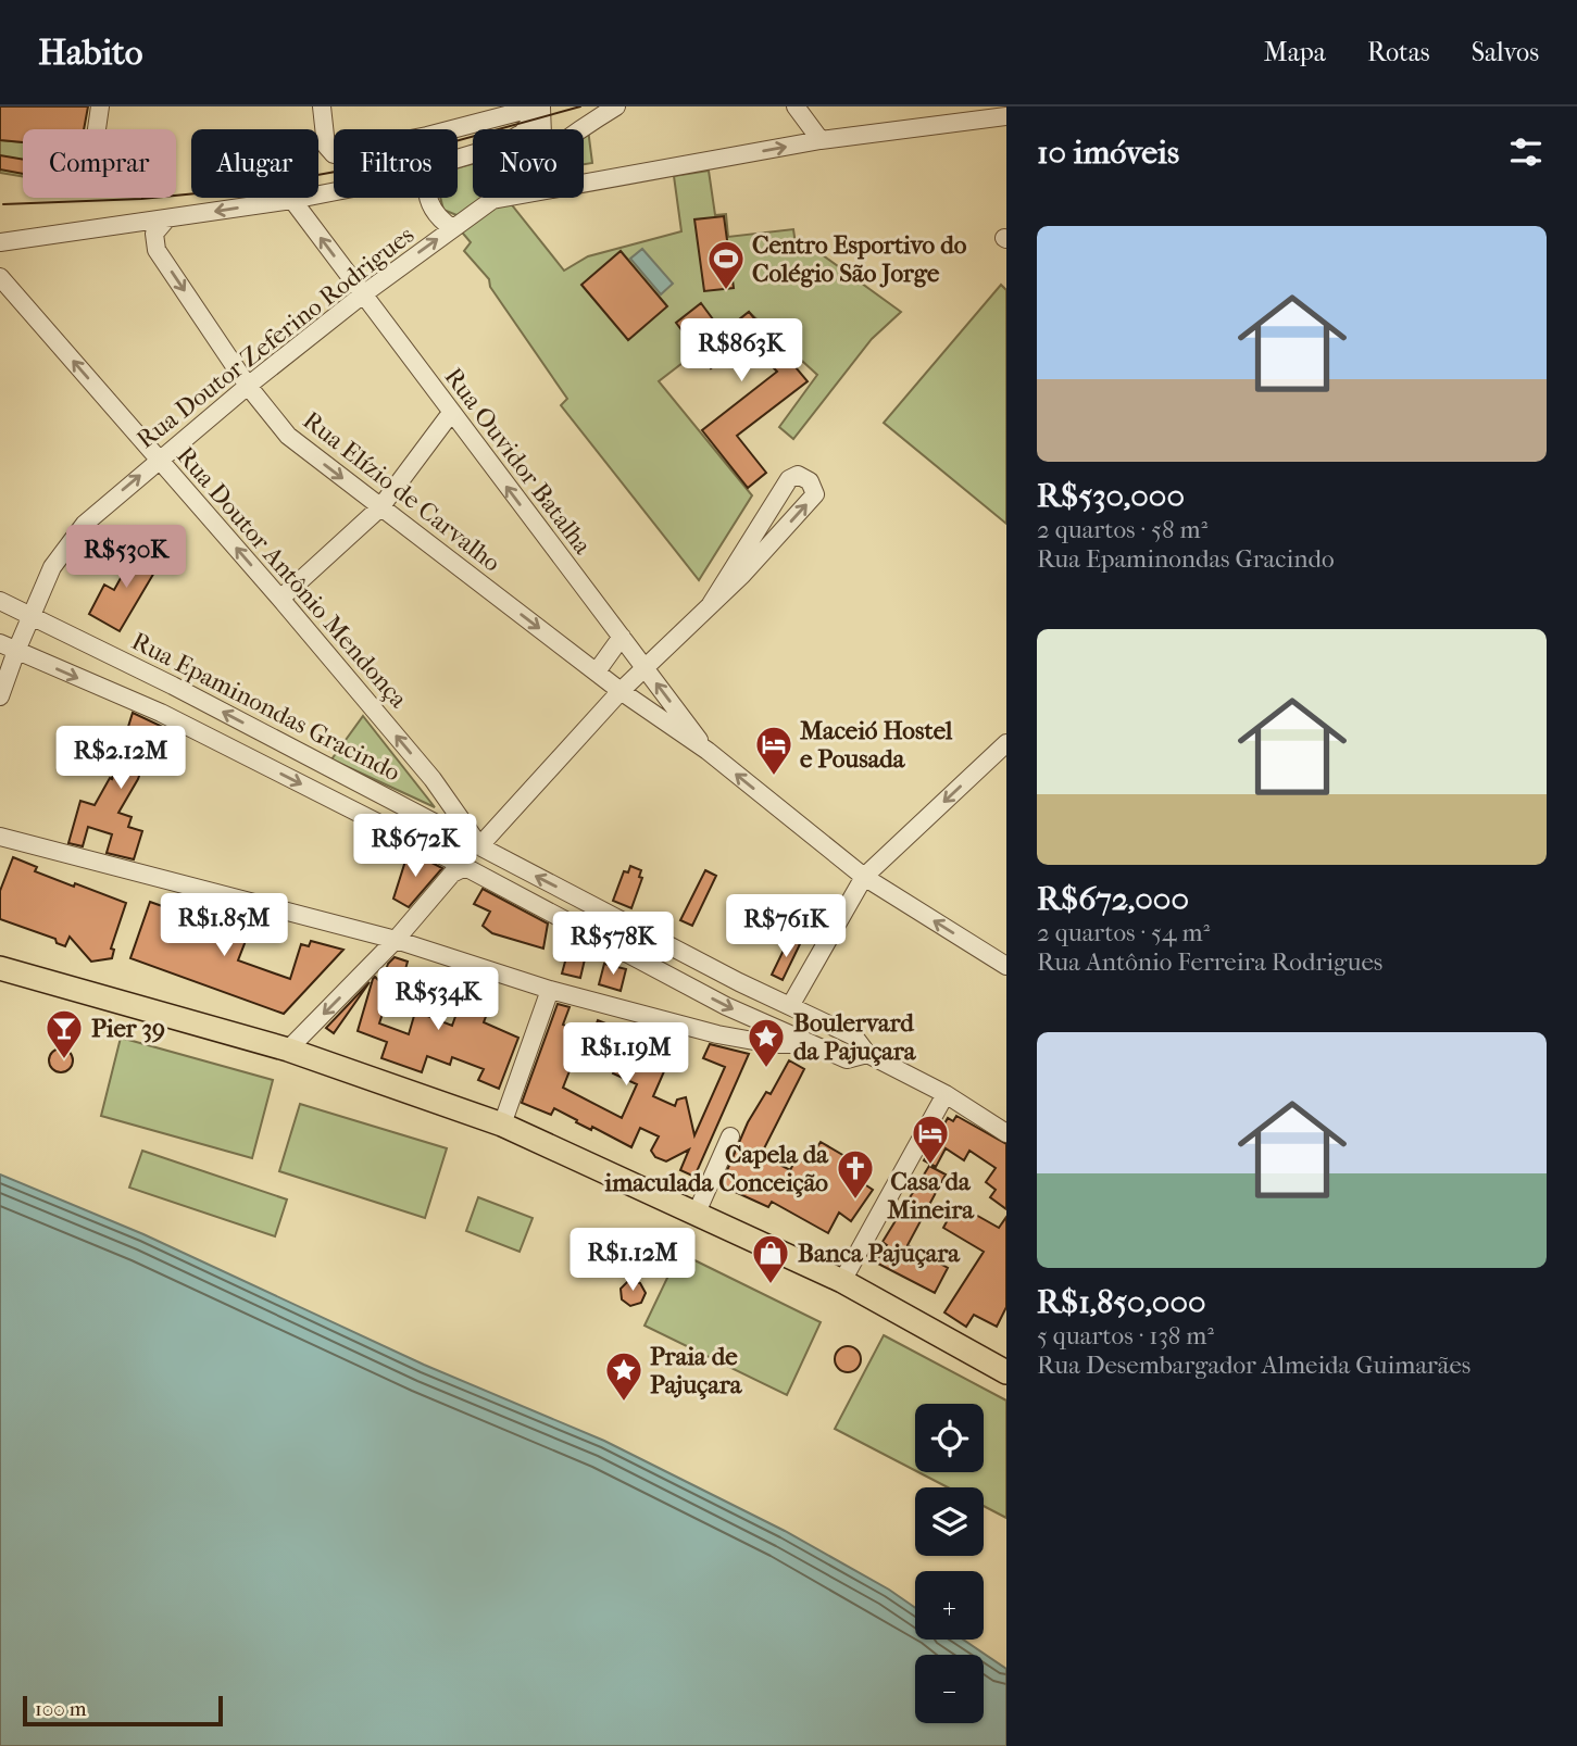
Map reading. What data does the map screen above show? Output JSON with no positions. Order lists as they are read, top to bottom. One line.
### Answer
{"streets":{"street":["Rua Doutor Zeferino Rodrigues","Rua Ouvidor Batalha","Rua Elízio de Carvalho","Rua Doutor Antônio Mendonça","Rua Epaminondas Gracindo"]},"crossings":[["Rua Doutor Zeferino Rodrigues","Rua Ouvidor Batalha"],["Rua Doutor Zeferino Rodrigues","Rua Elízio de Carvalho"],["Rua Doutor Zeferino Rodrigues","Rua Doutor Antônio Mendonça"],["Rua Doutor Zeferino Rodrigues","Rua Epaminondas Gracindo"],["Rua Ouvidor Batalha","Rua Elízio de Carvalho"],["Rua Doutor Antônio Mendonça","Rua Epaminondas Gracindo"]],"one_way":["Rua Doutor Zeferino Rodrigues","Rua Ouvidor Batalha","Rua Elízio de Carvalho","Rua Doutor Antônio Mendonça"],"places":{"sports":["Centro Esportivo do Colégio São Jorge"],"hotel":["Maceió Hostel e Pousada","Casa da Mineira"],"bar":["Pier 39"],"place":["Boulervard da Pajuçara","Praia de Pajuçara"],"church":["Capela da imaculada Conceição"],"shop":["Banca Pajuçara"]},"scale_bar":"100 m","page":{"header":"Habito","nav":["Mapa","Rotas","Salvos"],"heading":"10 imóveis","chip":["Comprar","Alugar","Filtros","Novo"],"list":[{"name":"R$530,000","note":"2 quartos · 58 m² · Rua Epaminondas Gracindo"},{"name":"R$672,000","note":"2 quartos · 54 m² · Rua Antônio Ferreira Rodrigues"},{"name":"R$1,850,000","note":"5 quartos · 138 m² · Rua Desembargador Almeida Guimarães"}],"price":["R$863K","R$530K","R$2.12M","R$672K","R$1.85M","R$761K","R$578K","R$534K","R$1.19M","R$1.12M"],"map_buttons":["+","−"],"scale":"100 m"}}
